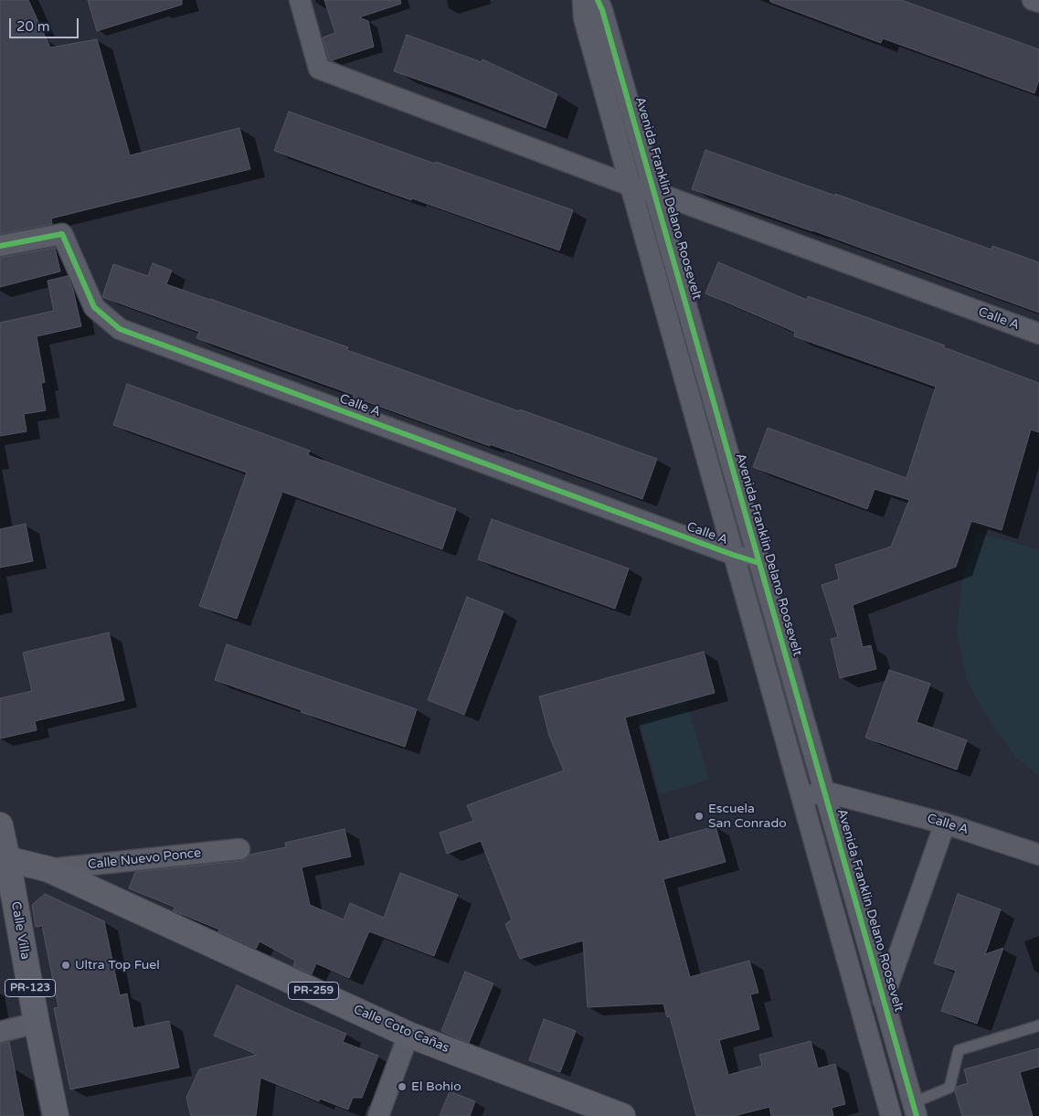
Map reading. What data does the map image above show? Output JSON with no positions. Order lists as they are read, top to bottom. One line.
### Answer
{"streets":{"main road":["Calle Villa","PR-123","PR-259","Calle Coto Cañas"],"street":["Avenida Franklin Delano Roosevelt","Calle A","Calle Nuevo Ponce"]},"crossings":[["Avenida Franklin Delano Roosevelt","Calle A"],["Calle Nuevo Ponce","Calle Coto Cañas"],["Calle Villa","Calle Coto Cañas"]],"places":["Escuela San Conrado","Ultra Top Fuel","El Bohio"],"scale_bar":"20 m"}
